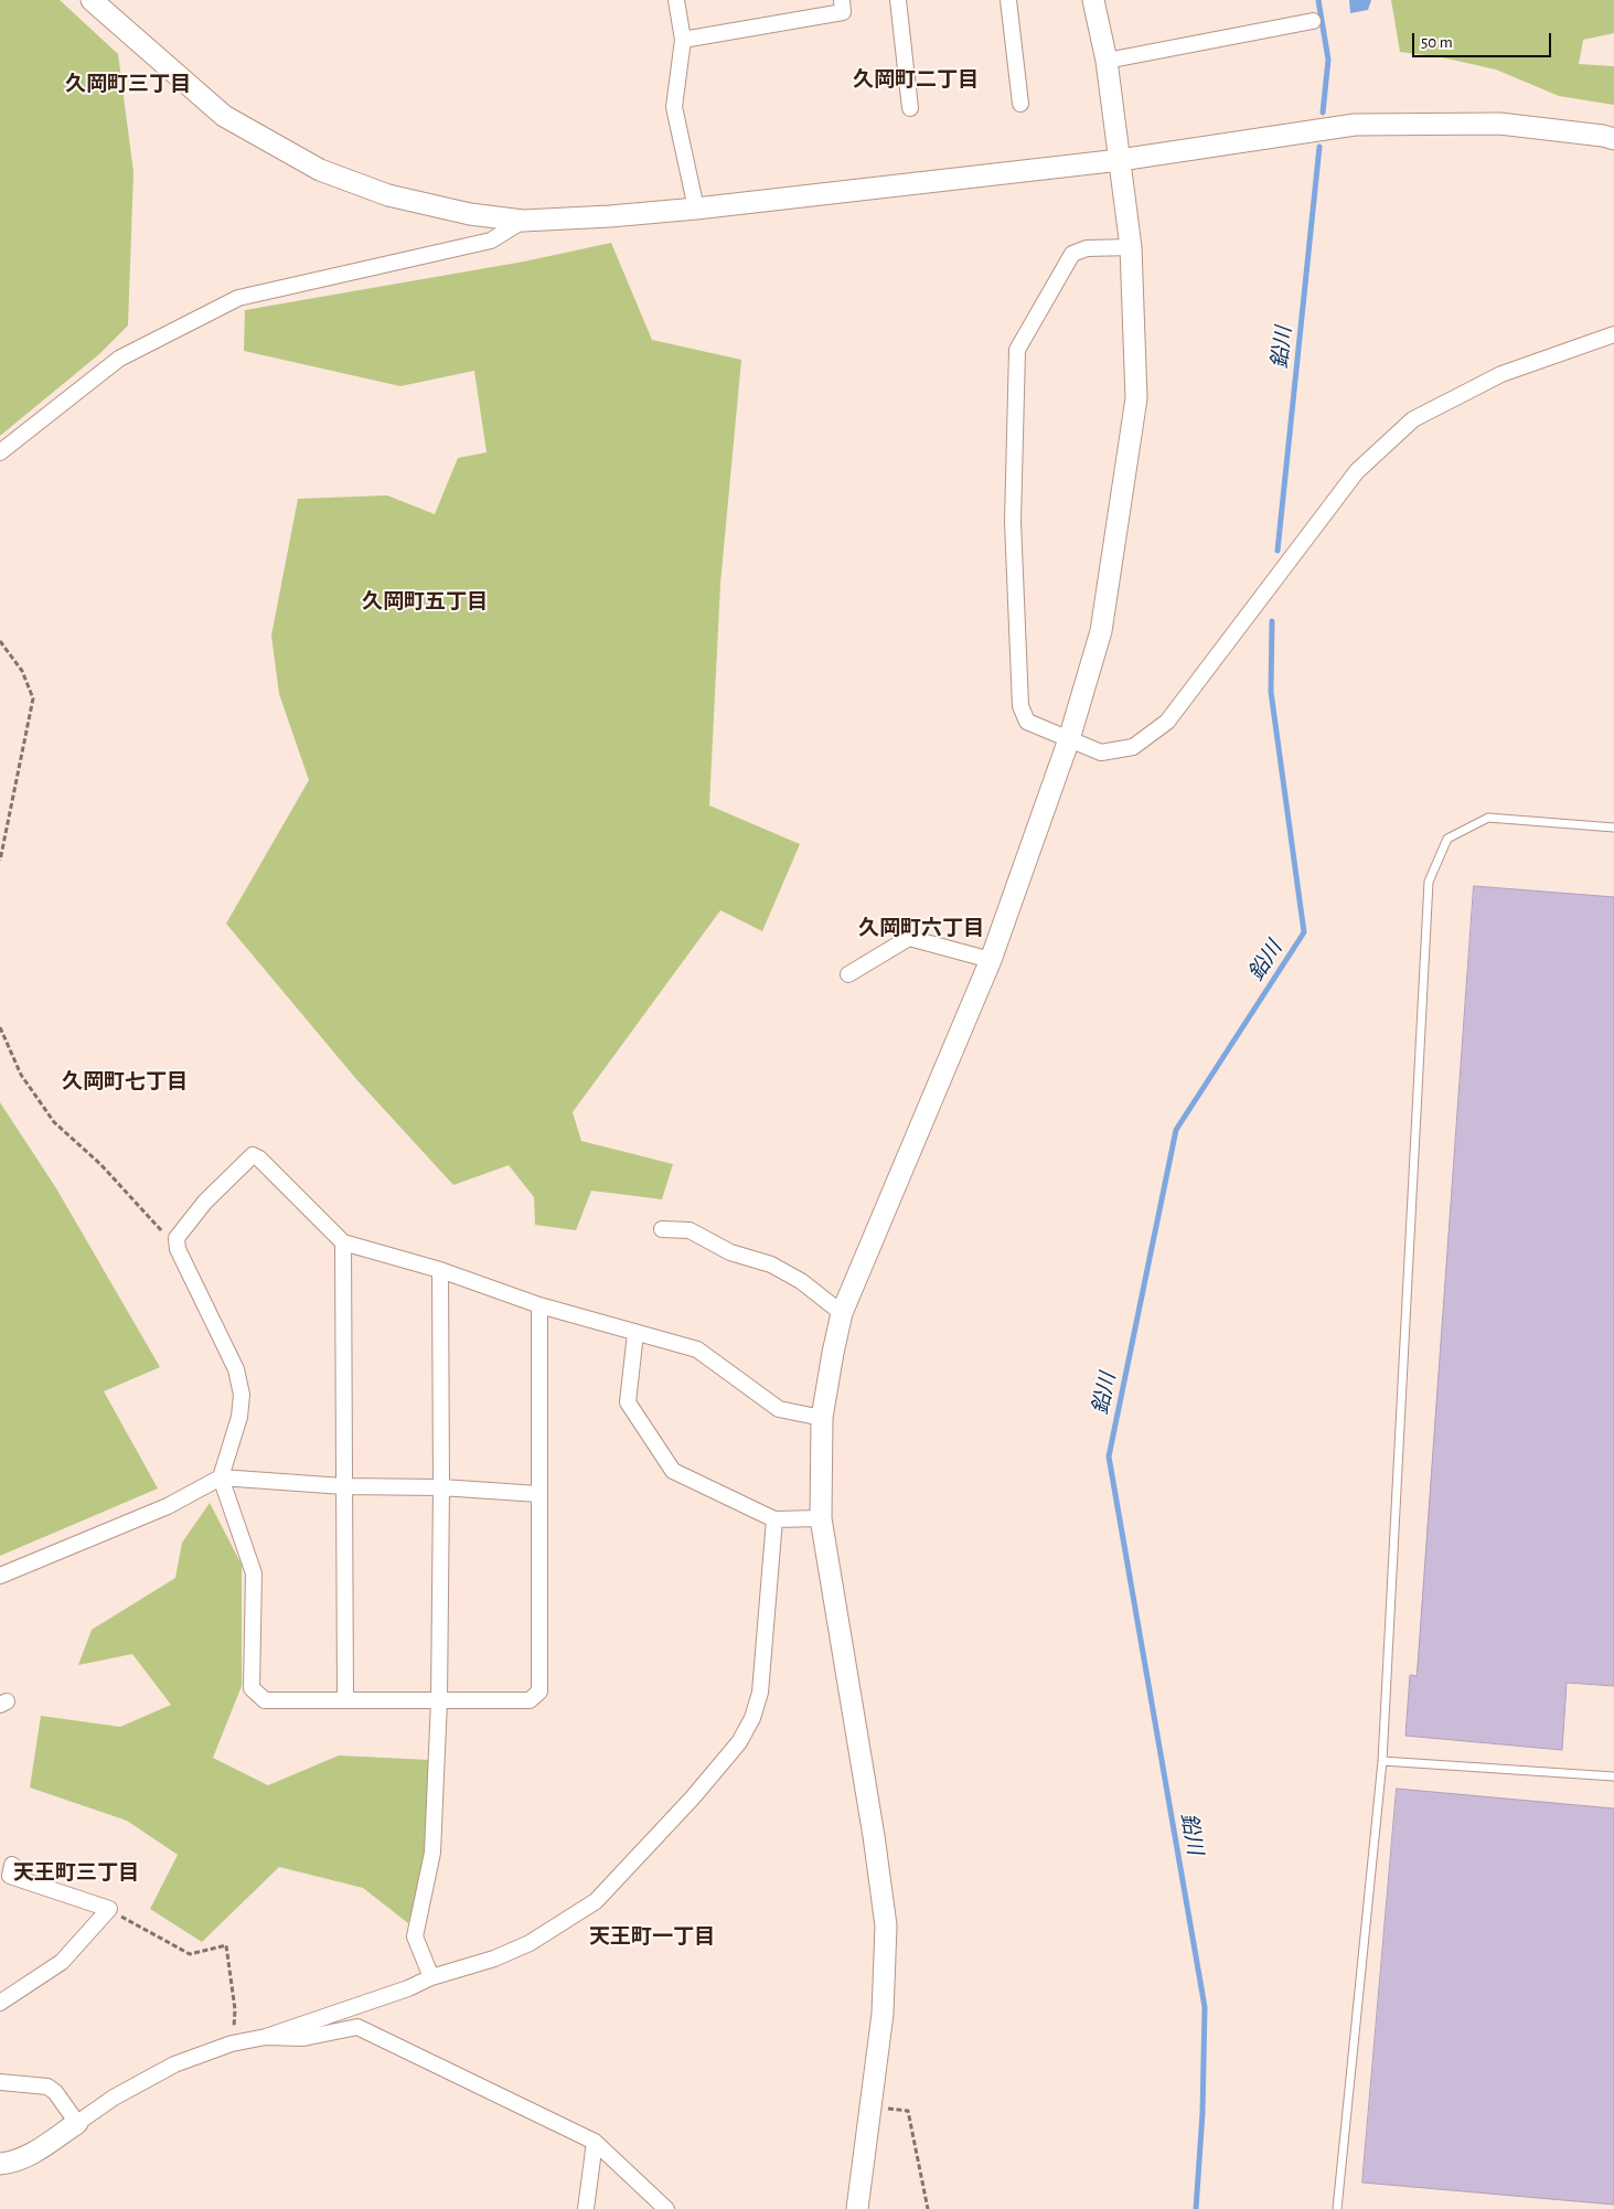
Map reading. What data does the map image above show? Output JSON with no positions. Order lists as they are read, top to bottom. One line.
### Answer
{"districts":["久岡町二丁目","久岡町三丁目","久岡町五丁目","久岡町六丁目","久岡町七丁目","天王町三丁目","天王町一丁目"],"water":["鉛川"],"scale_bar":"50 m"}
